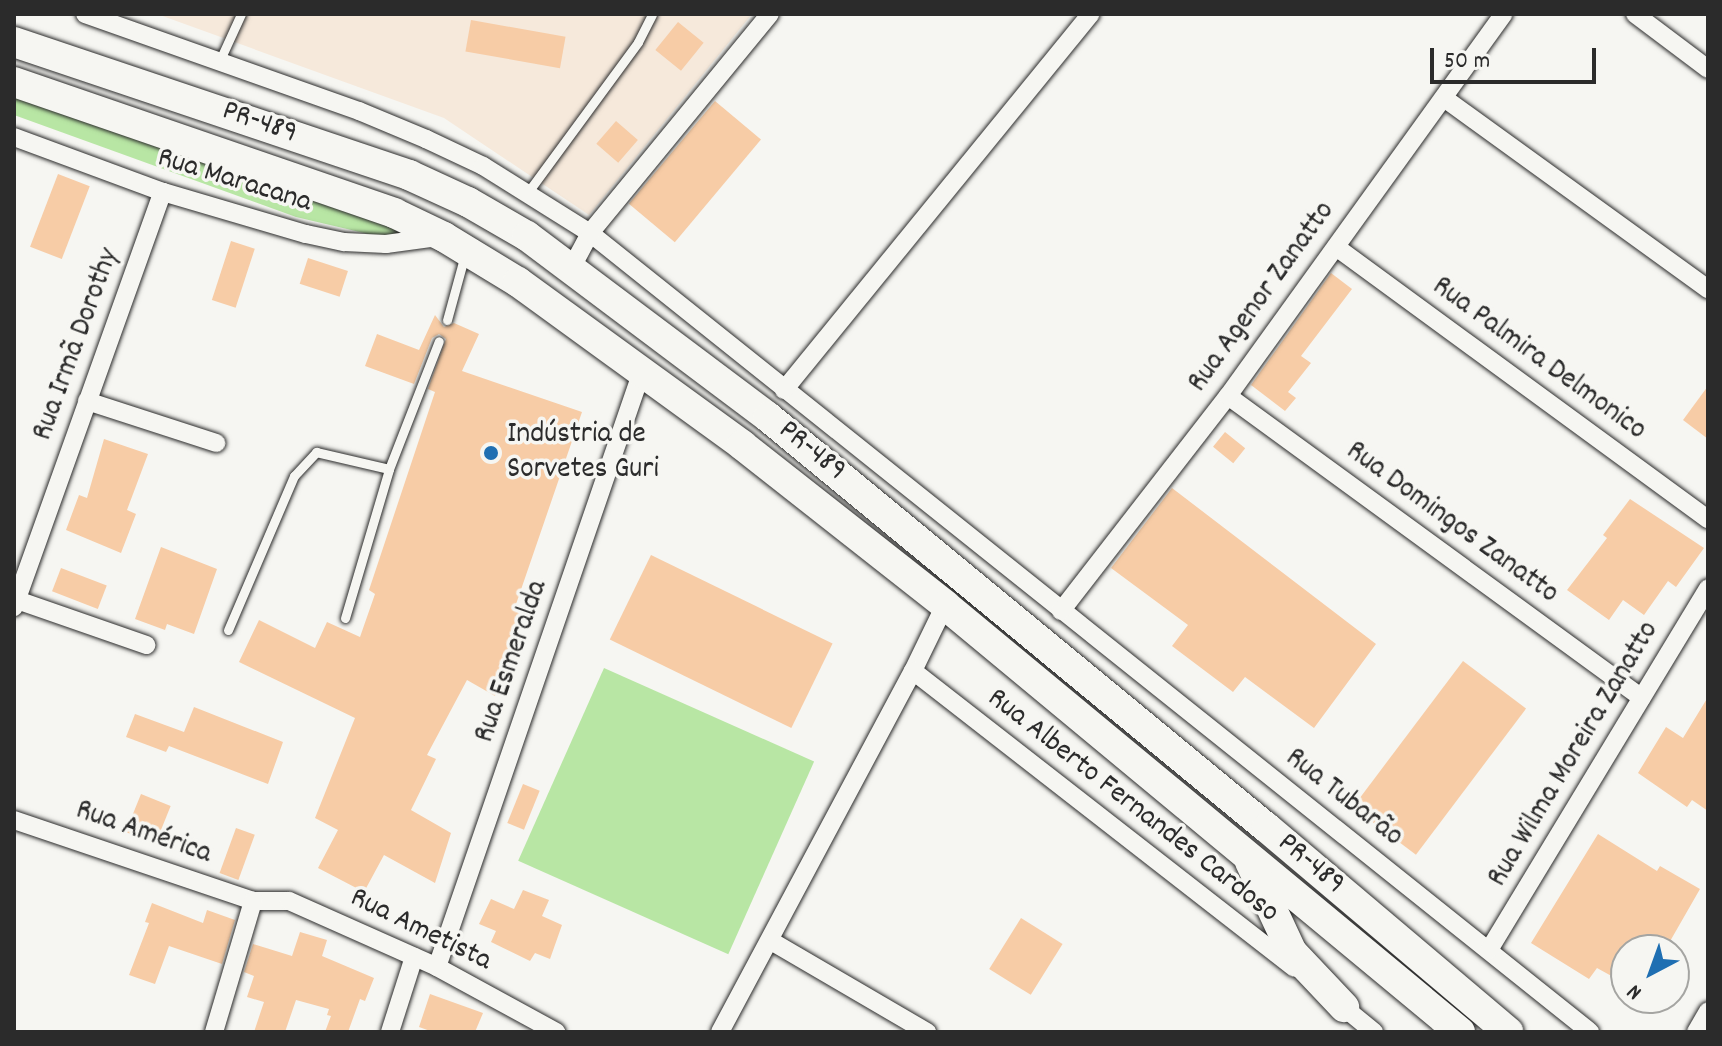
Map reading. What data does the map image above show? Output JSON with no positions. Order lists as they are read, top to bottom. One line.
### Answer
{"streets":{"main road":["PR-489"],"street":["Rua Maracana","Rua Agenor Zanatto","Rua Irmã Dorothy","Rua Palmira Delmonico","Rua Domingos Zanatto","Rua Esmeralda","Rua Wilma Moreira Zanatto","Rua Tubarão","Rua Alberto Fernandes Cardoso","Rua América","Rua Ametista"]},"crossings":[["PR-489","Rua Maracana"],["PR-489","Rua Esmeralda"],["Rua Maracana","Rua Irmã Dorothy"],["Rua Agenor Zanatto","Rua Palmira Delmonico"],["Rua Agenor Zanatto","Rua Domingos Zanatto"],["Rua Agenor Zanatto","Rua Tubarão"],["Rua Domingos Zanatto","Rua Wilma Moreira Zanatto"],["Rua Esmeralda","Rua Ametista"],["Rua Wilma Moreira Zanatto","Rua Tubarão"],["Rua América","Rua Ametista"]],"places":["Indústria de Sorvetes Guri"],"scale_bar":"50 m","north":"bottom left"}
